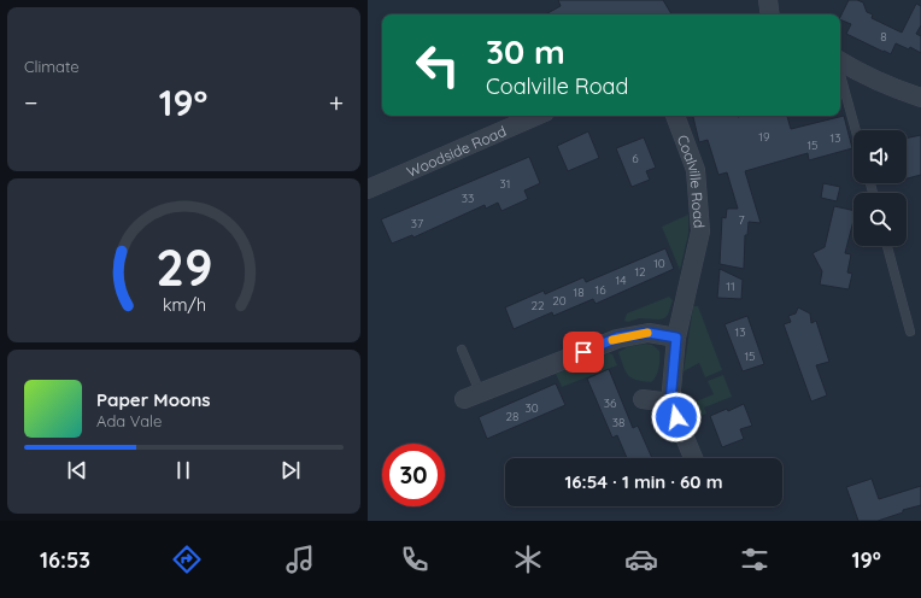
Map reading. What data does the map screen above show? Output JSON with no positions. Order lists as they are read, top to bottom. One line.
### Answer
{"streets":{"street":["Woodside Road","Coalville Road"]},"house_numbers":["8","19","13","15","6","31","33","7","37","10","12","14","11","16","18","20","22","13","15","36","30","28","38"],"page":{"tile":"Climate","turn":["30 m","Coalville Road"],"heat":["−","19°","+"],"song":["Paper Moons","Ada Vale"],"limit":"30","trip":"16:54 · 1 min · 60 m","tabs":["16:53","19°"],"gauge":["29","km/h"]}}
